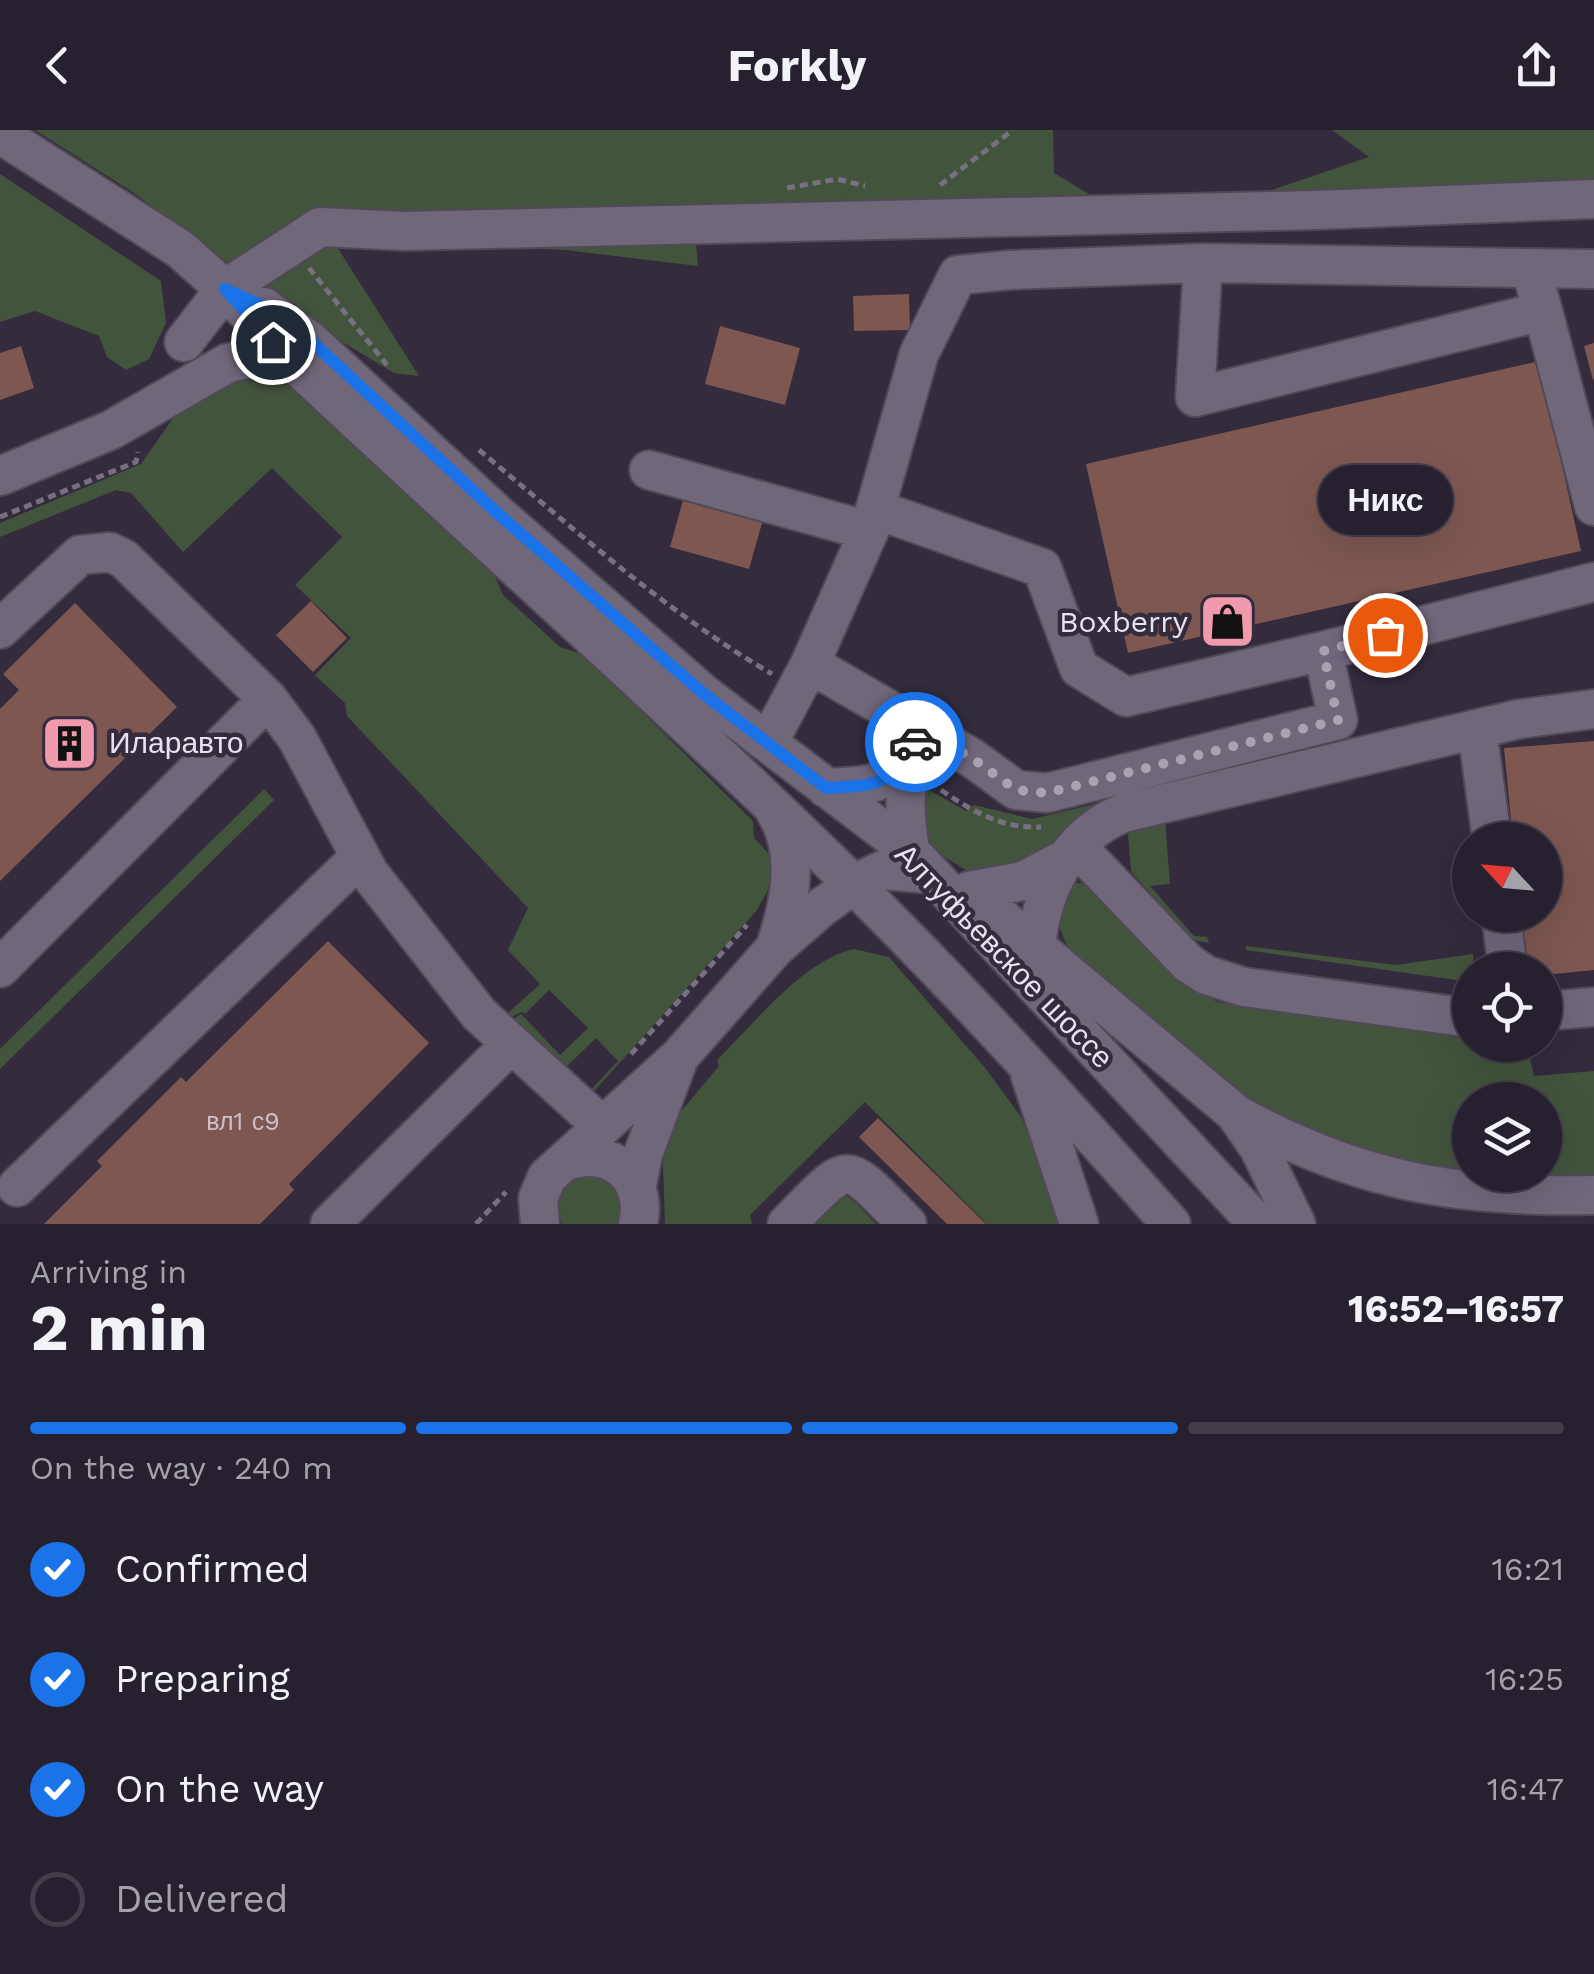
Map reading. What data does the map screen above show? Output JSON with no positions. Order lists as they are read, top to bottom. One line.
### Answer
{"streets":{"street":["Алтуфьевское шоссе"]},"places":{"shop":["Boxberry"],"other":["Никс"],"building":["Иларавто"]},"house_numbers":["вл1 с9"],"north":"top left","page":{"header":"Forkly","bubble":"Никс","heading":["2 min","Arriving in","16:52–16:57"],"bar":"On the way · 240 m","list":[["Confirmed","16:21"],["Preparing","16:25"],["On the way","16:47"],"Delivered"]}}
